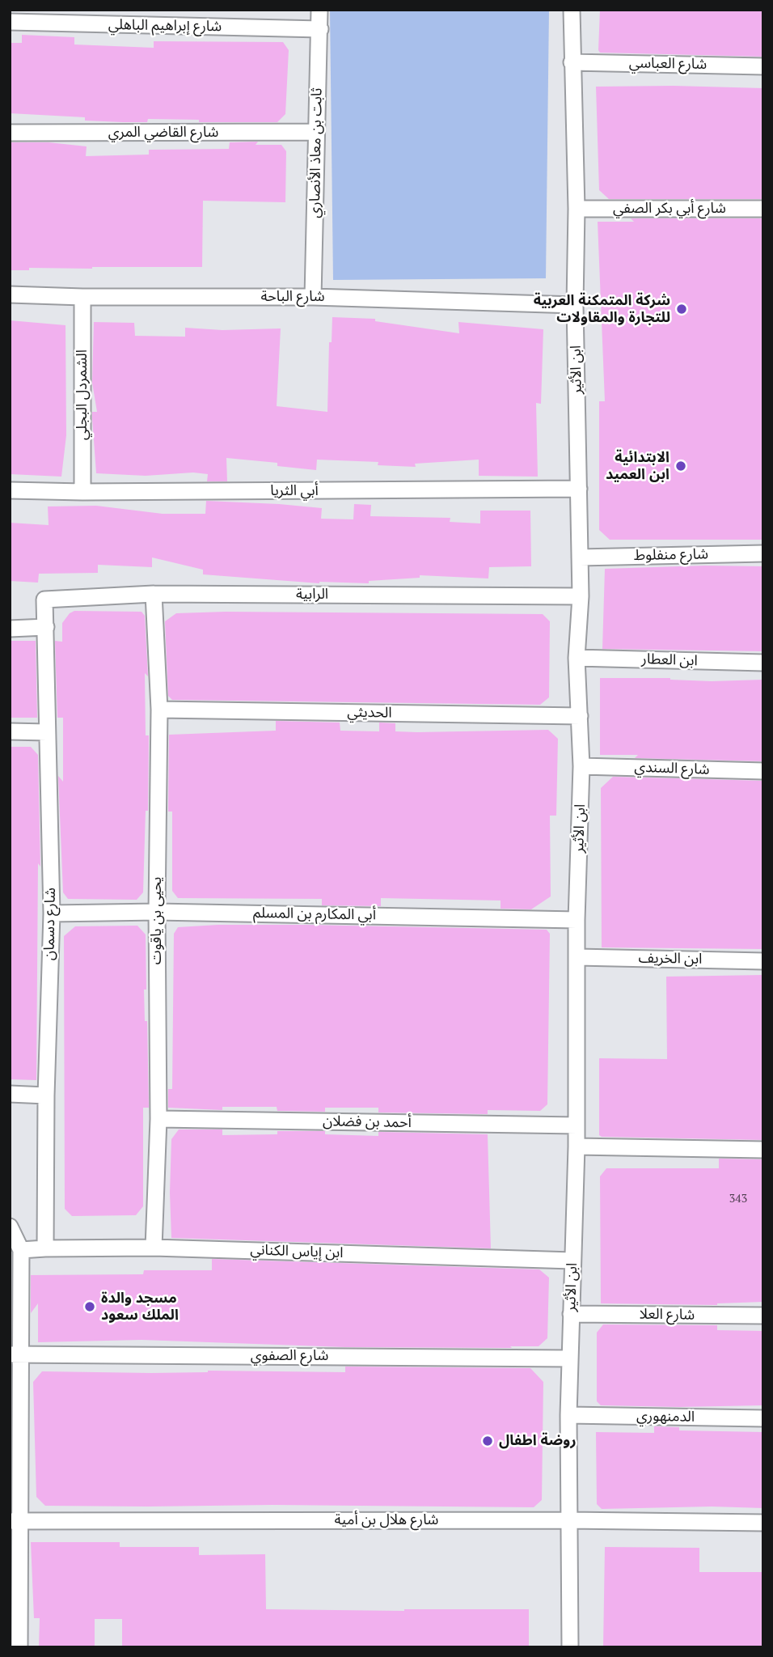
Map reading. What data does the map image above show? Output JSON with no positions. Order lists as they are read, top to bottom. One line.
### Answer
{"streets":{"street":["شارع إبراهيم الباهلي","شارع العباسي","شارع القاضي المري","ثابت بن معاذ الأنصاري","شارع أبي بكر الصفي","شارع الباحة","ابن الأثير","الشمردل البجلي","أبي الثريا","شارع منفلوط","الرابية","ابن العطار","الحديثي","شارع السندي","أبي المكارم بن المسلم","يحيى بن ياقوت","شارع دسمان","ابن الخريف","أحمد بن فضلان","ابن إياس الكناني","شارع العلا","شارع الصفوي","الدمنهوري","شارع هلال بن أمية"]},"crossings":[["شارع إبراهيم الباهلي","ثابت بن معاذ الأنصاري"],["شارع العباسي","ابن الأثير"],["شارع القاضي المري","ثابت بن معاذ الأنصاري"],["ثابت بن معاذ الأنصاري","شارع الباحة"],["شارع أبي بكر الصفي","ابن الأثير"],["شارع الباحة","ابن الأثير"],["شارع الباحة","الشمردل البجلي"],["ابن الأثير","أبي الثريا"],["ابن الأثير","شارع منفلوط"],["ابن الأثير","الرابية"],["ابن الأثير","ابن العطار"],["ابن الأثير","الحديثي"],["ابن الأثير","شارع السندي"],["ابن الأثير","أبي المكارم بن المسلم"],["ابن الأثير","ابن الخريف"],["ابن الأثير","أحمد بن فضلان"],["ابن الأثير","ابن إياس الكناني"],["ابن الأثير","شارع العلا"],["ابن الأثير","شارع الصفوي"],["ابن الأثير","الدمنهوري"],["ابن الأثير","شارع هلال بن أمية"],["الشمردل البجلي","أبي الثريا"],["الرابية","يحيى بن ياقوت"],["الرابية","شارع دسمان"],["الحديثي","يحيى بن ياقوت"],["أبي المكارم بن المسلم","يحيى بن ياقوت"],["أبي المكارم بن المسلم","شارع دسمان"],["يحيى بن ياقوت","أحمد بن فضلان"],["يحيى بن ياقوت","ابن إياس الكناني"],["شارع دسمان","ابن إياس الكناني"]],"places":["شركة المتمكنة العربية للتجارة والمقاولات","الابتدائية ابن العميد","مسجد والدة الملك سعود","روضة اطفال"],"house_numbers":["343"]}
